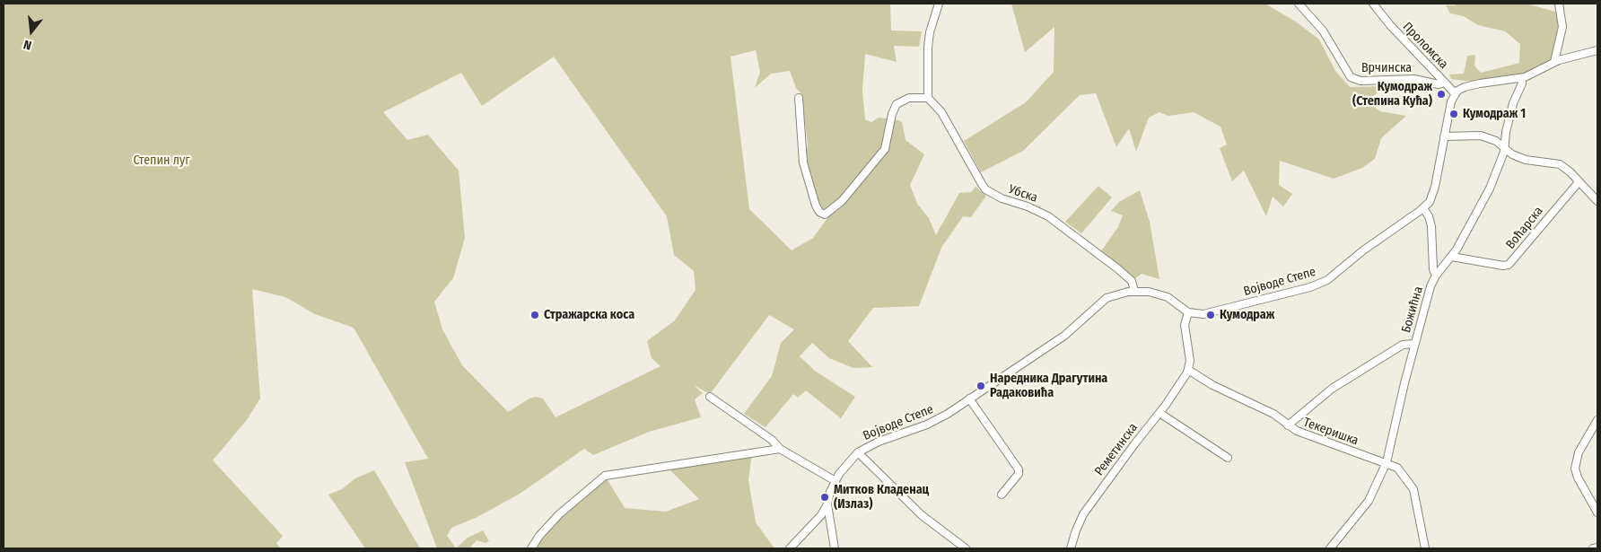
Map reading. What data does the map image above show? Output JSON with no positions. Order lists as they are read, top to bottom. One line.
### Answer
{"streets":{"street":["Проломска","Врчинска","Убска","Воћарска","Војводе Степе","Божићна","Текеришка","Реметинска"]},"crossings":[["Проломска","Врчинска"],["Убска","Војводе Степе"],["Воћарска","Божићна"],["Божићна","Текеришка"],["Текеришка","Реметинска"]],"parks":["Степин луг"],"places":["Кумодраж (Степина Кућа)","Кумодраж 1","Стражарска коса","Кумодраж","Наредника Драгутина Радаковића","Митков Кладенац (Излаз)"],"north":"bottom"}
